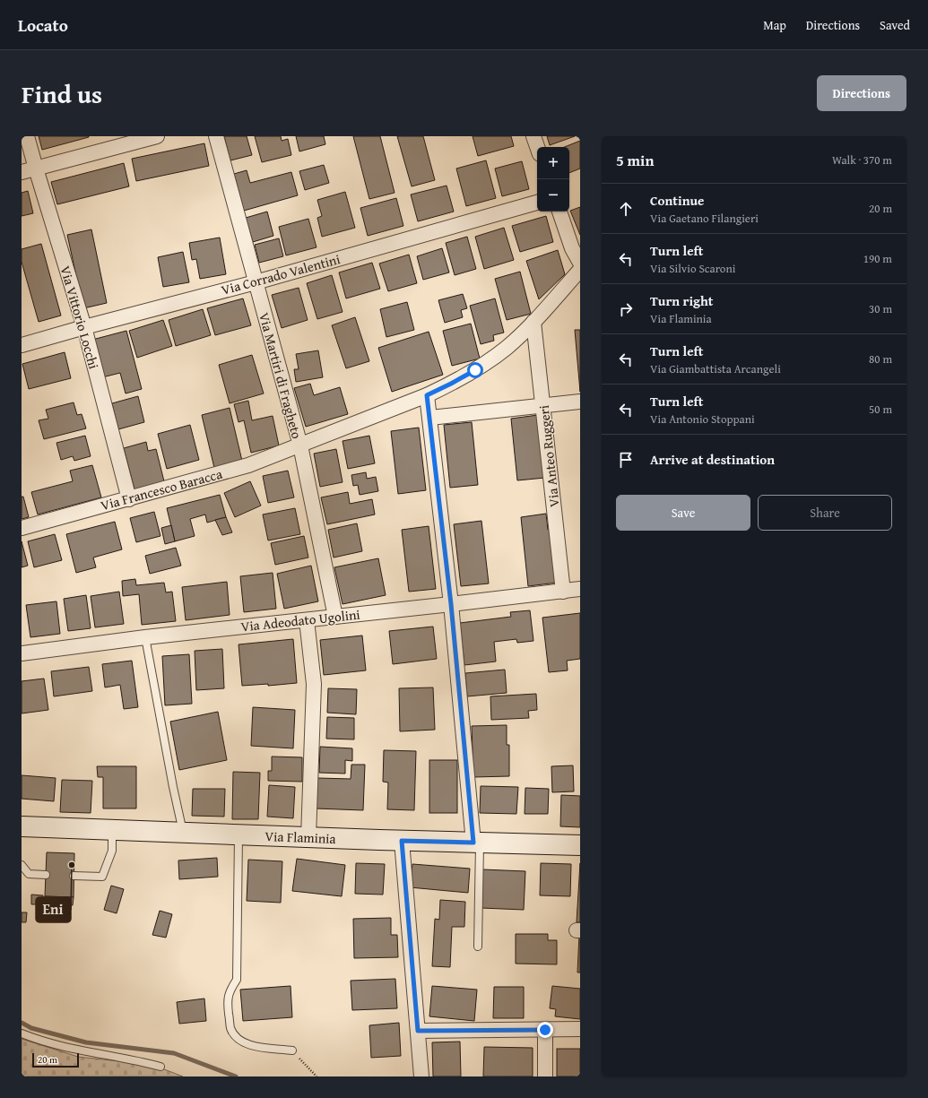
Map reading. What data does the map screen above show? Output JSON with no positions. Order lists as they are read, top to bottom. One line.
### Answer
{"streets":{"street":["Via Corrado Valentini","Via Vittorio Locchi","Via Martiri di Fragheto","Via Anteo Ruggeri","Via Francesco Baracca","Via Adeodato Ugolini","Via Flaminia"]},"crossings":[["Via Corrado Valentini","Via Vittorio Locchi"],["Via Corrado Valentini","Via Martiri di Fragheto"],["Via Vittorio Locchi","Via Francesco Baracca"],["Via Martiri di Fragheto","Via Francesco Baracca"],["Via Martiri di Fragheto","Via Adeodato Ugolini"],["Via Anteo Ruggeri","Via Francesco Baracca"],["Via Anteo Ruggeri","Via Adeodato Ugolini"]],"places":["Eni"],"scale_bar":"20 m","page":{"header":"Locato","nav":["Map","Directions","Saved"],"title":"Find us","buttons":["Directions",["Save","Share"]],"heading":["5 min","Walk · 370 m"],"map_buttons":["+","−"],"list":[["Continue","Via Gaetano Filangieri","20 m"],["Turn left","Via Silvio Scaroni","190 m"],["Turn right","Via Flaminia","30 m"],["Turn left","Via Giambattista Arcangeli","80 m"],["Turn left","Via Antonio Stoppani","50 m"],"Arrive at destination"],"scale":"20 m"}}
